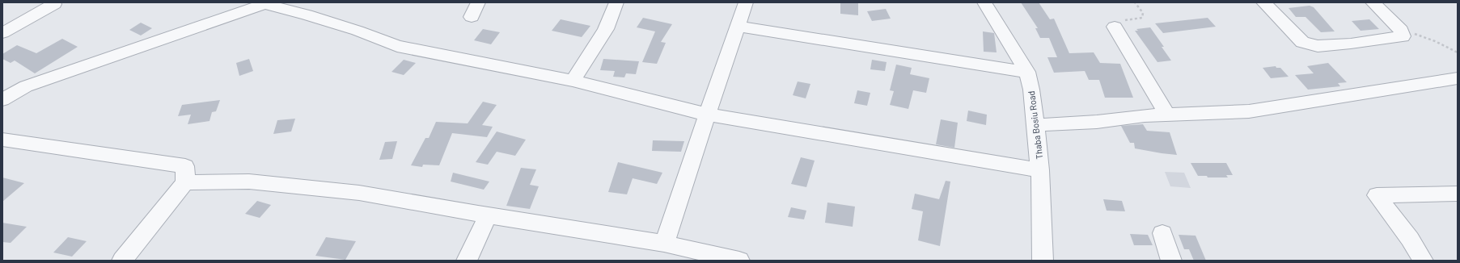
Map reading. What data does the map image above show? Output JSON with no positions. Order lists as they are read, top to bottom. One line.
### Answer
{"streets":{"street":["Thaba Bosiu Road"]}}
